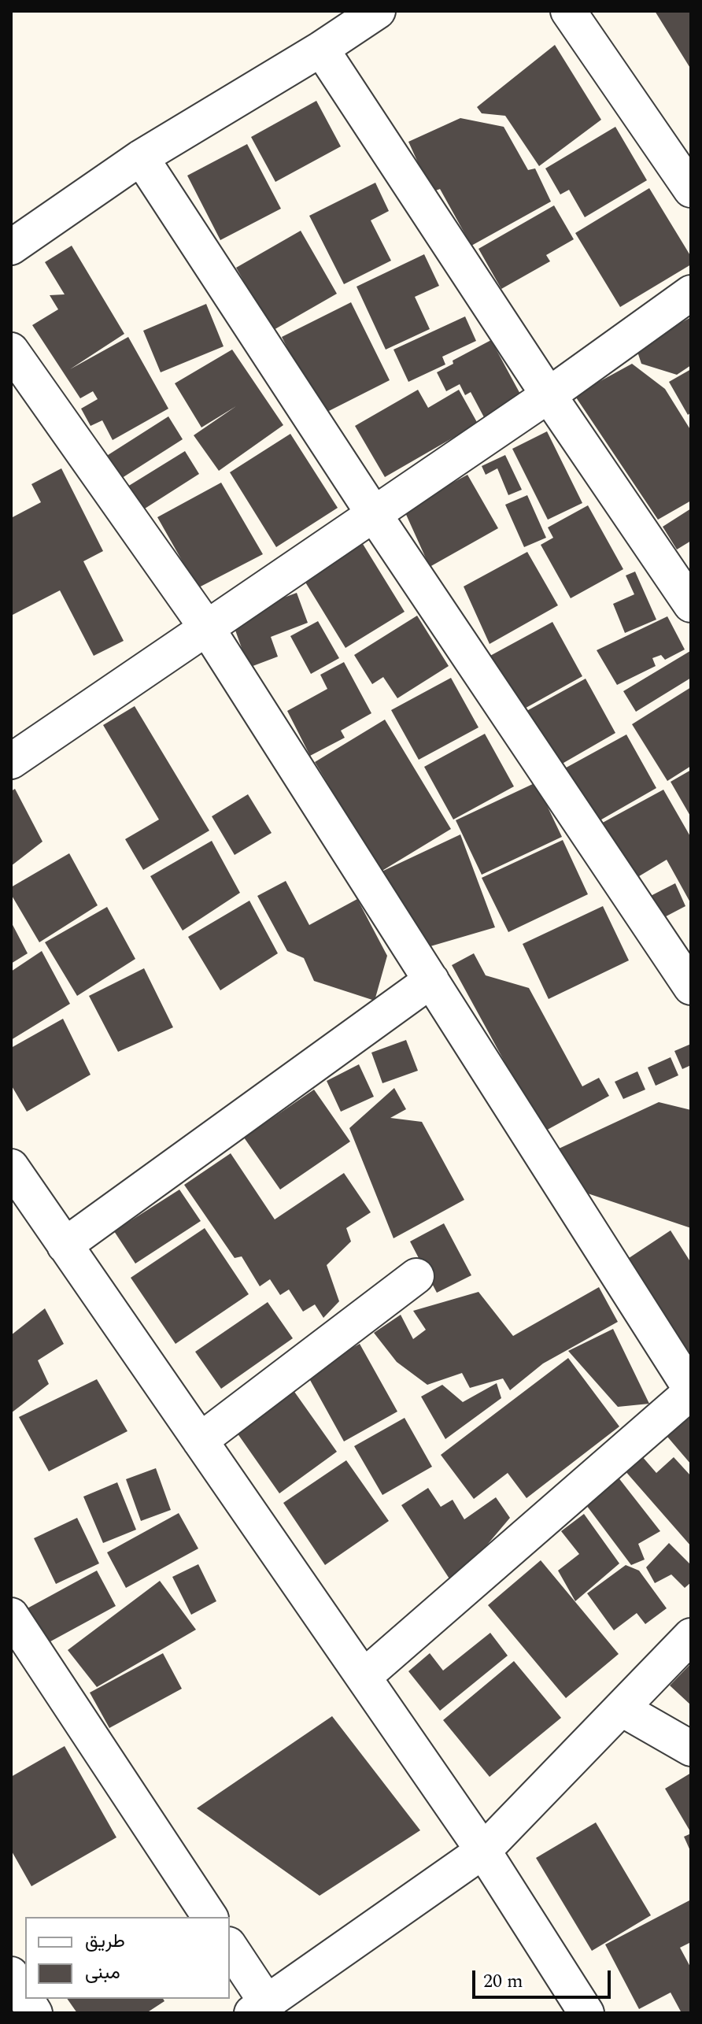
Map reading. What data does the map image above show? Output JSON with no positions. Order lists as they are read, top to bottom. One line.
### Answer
{"legend":["طريق","مبنى"],"scale_bar":"20 m"}
